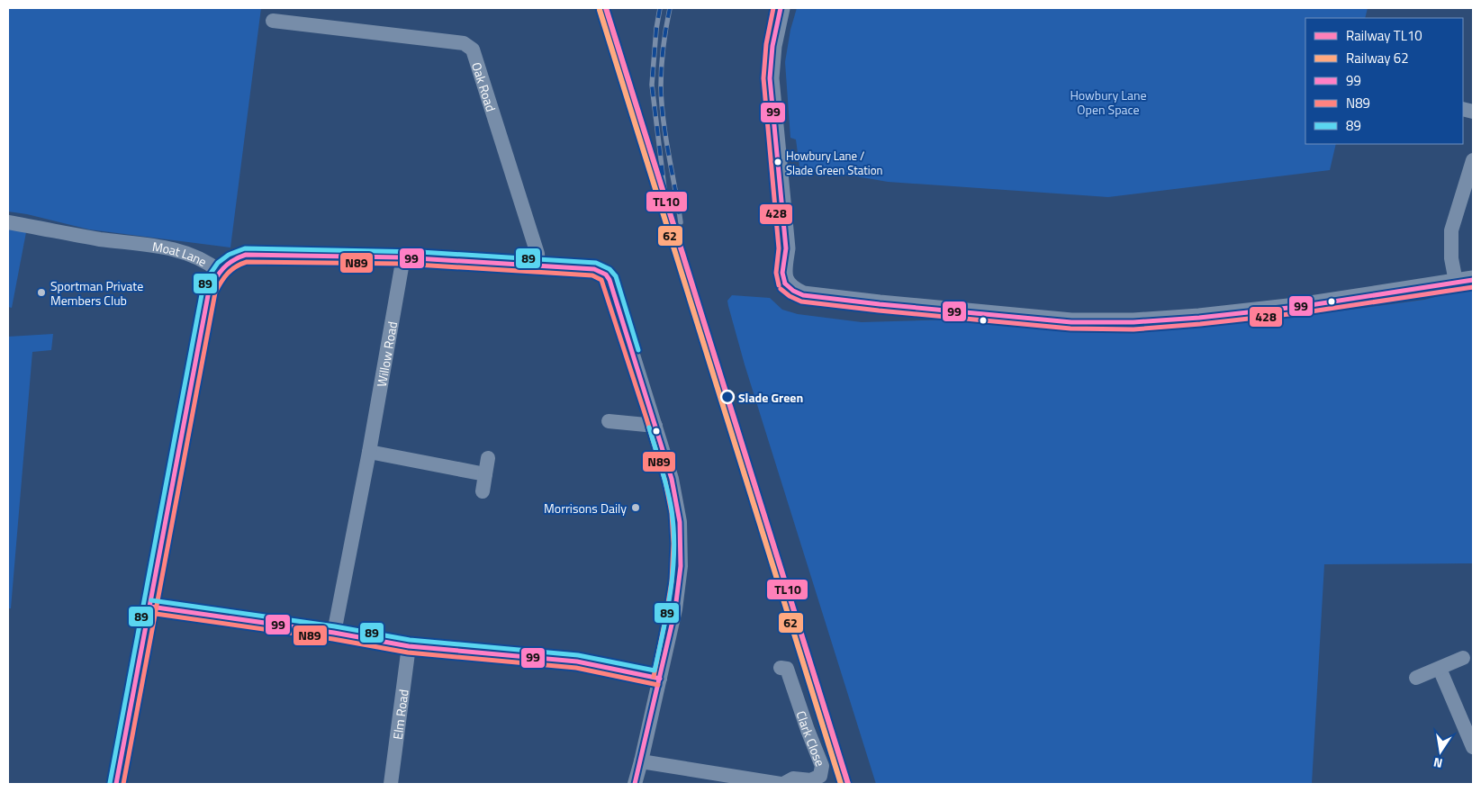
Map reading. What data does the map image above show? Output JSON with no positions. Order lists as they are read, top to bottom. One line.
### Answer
{"streets":{"street":["Oak Road","Moat Lane","Willow Road","Elm Road","Clark Close"]},"crossings":[["Oak Road","Moat Lane"],["Moat Lane","Willow Road"]],"parks":["Howbury Lane Open Space"],"places":["Howbury Lane / Slade Green Station","Sportman Private Members Club","Slade Green","Morrisons Daily"],"lines":["rail line TL10","transit line 99","transit line 428","rail line 62","transit line 89","transit line N89"],"legend":["Railway TL10","Railway 62","99","N89","89"],"north":"bottom"}
